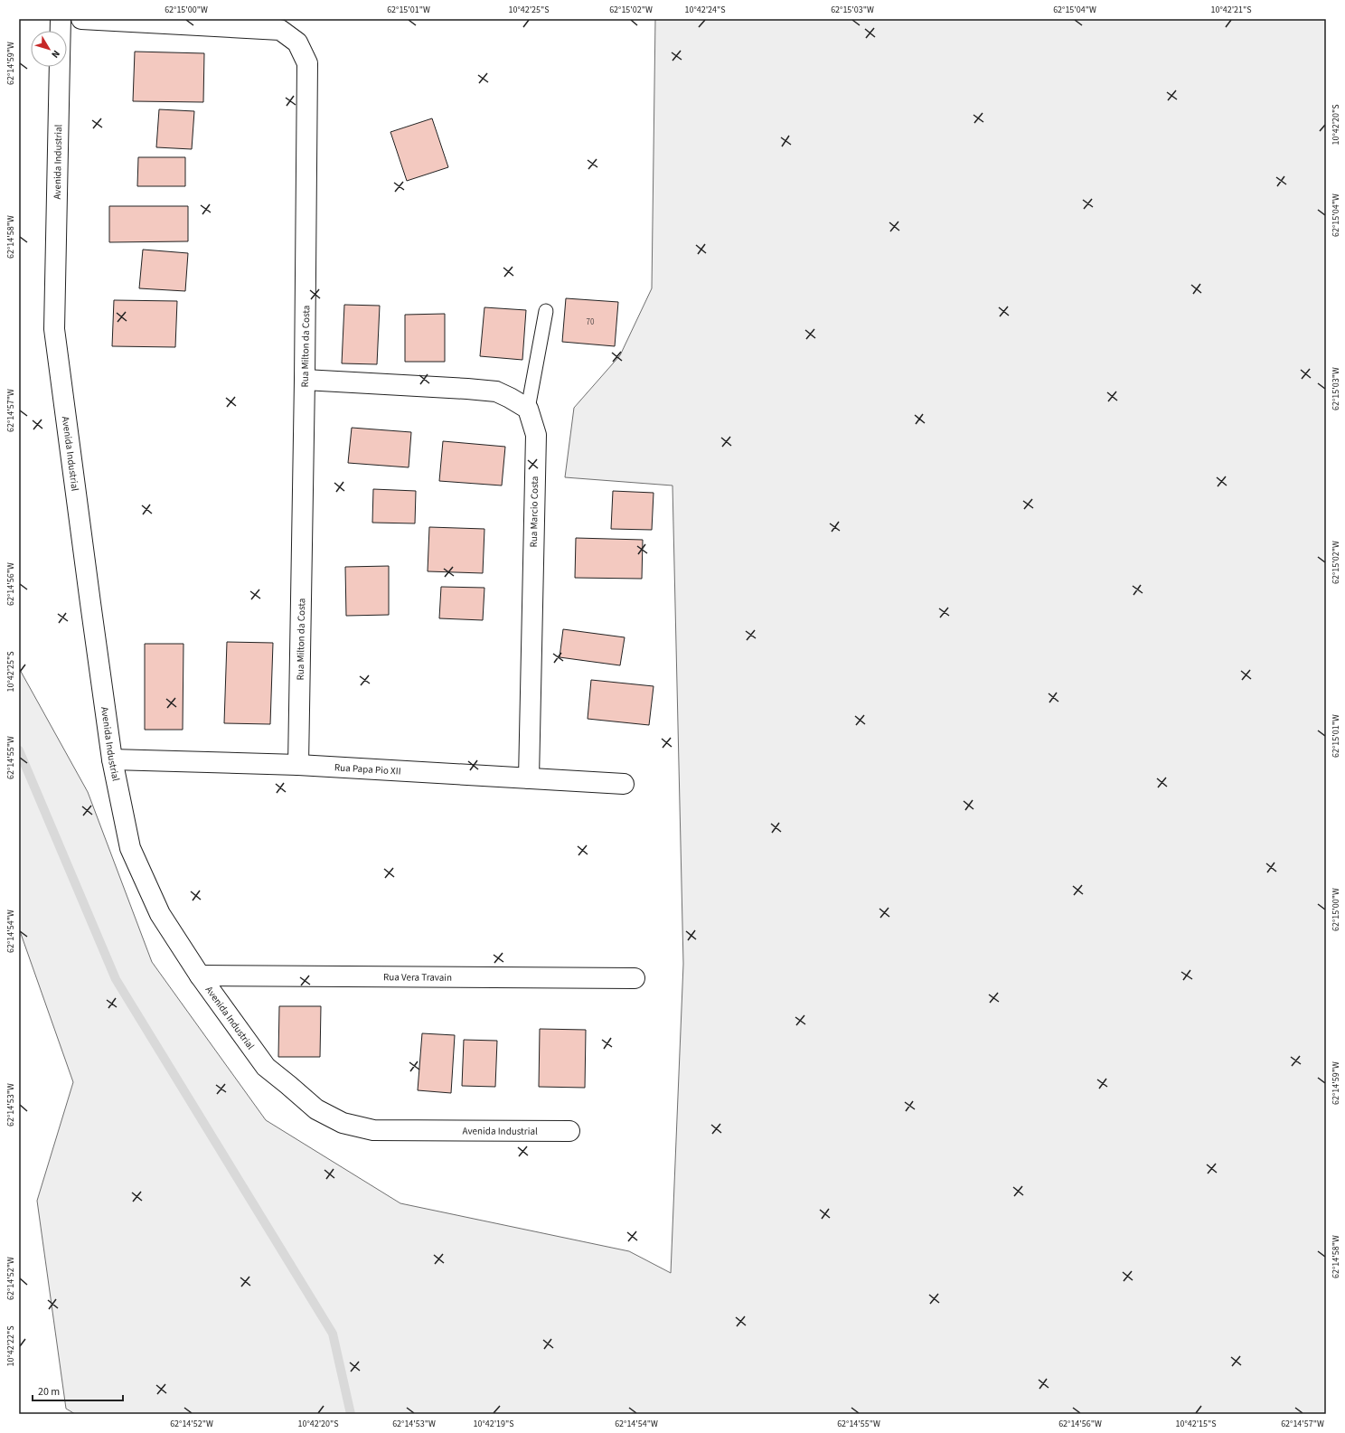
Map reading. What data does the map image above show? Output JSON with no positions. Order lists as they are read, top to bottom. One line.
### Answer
{"streets":{"street":["Avenida Industrial","Rua Milton da Costa","Rua Marcio Costa","Rua Papa Pio XII","Rua Vera Travain"]},"crossings":[["Avenida Industrial","Rua Papa Pio XII"],["Avenida Industrial","Rua Vera Travain"],["Rua Milton da Costa","Rua Papa Pio XII"],["Rua Marcio Costa","Rua Papa Pio XII"]],"house_numbers":["70"],"scale_bar":"20 m","north":"bottom right","coordinates":["62°15'00\"W","62°15'01\"W","10°42'25\"S","62°15'02\"W","10°42'24\"S","62°15'03\"W","62°15'04\"W","10°42'21\"S","62°14'59\"W","10°42'20\"S","62°14'58\"W","62°14'57\"W","62°14'56\"W","62°14'55\"W","62°14'54\"W","62°14'53\"W","62°14'52\"W","10°42'22\"S","10°42'19\"S","10°42'15\"S"]}
